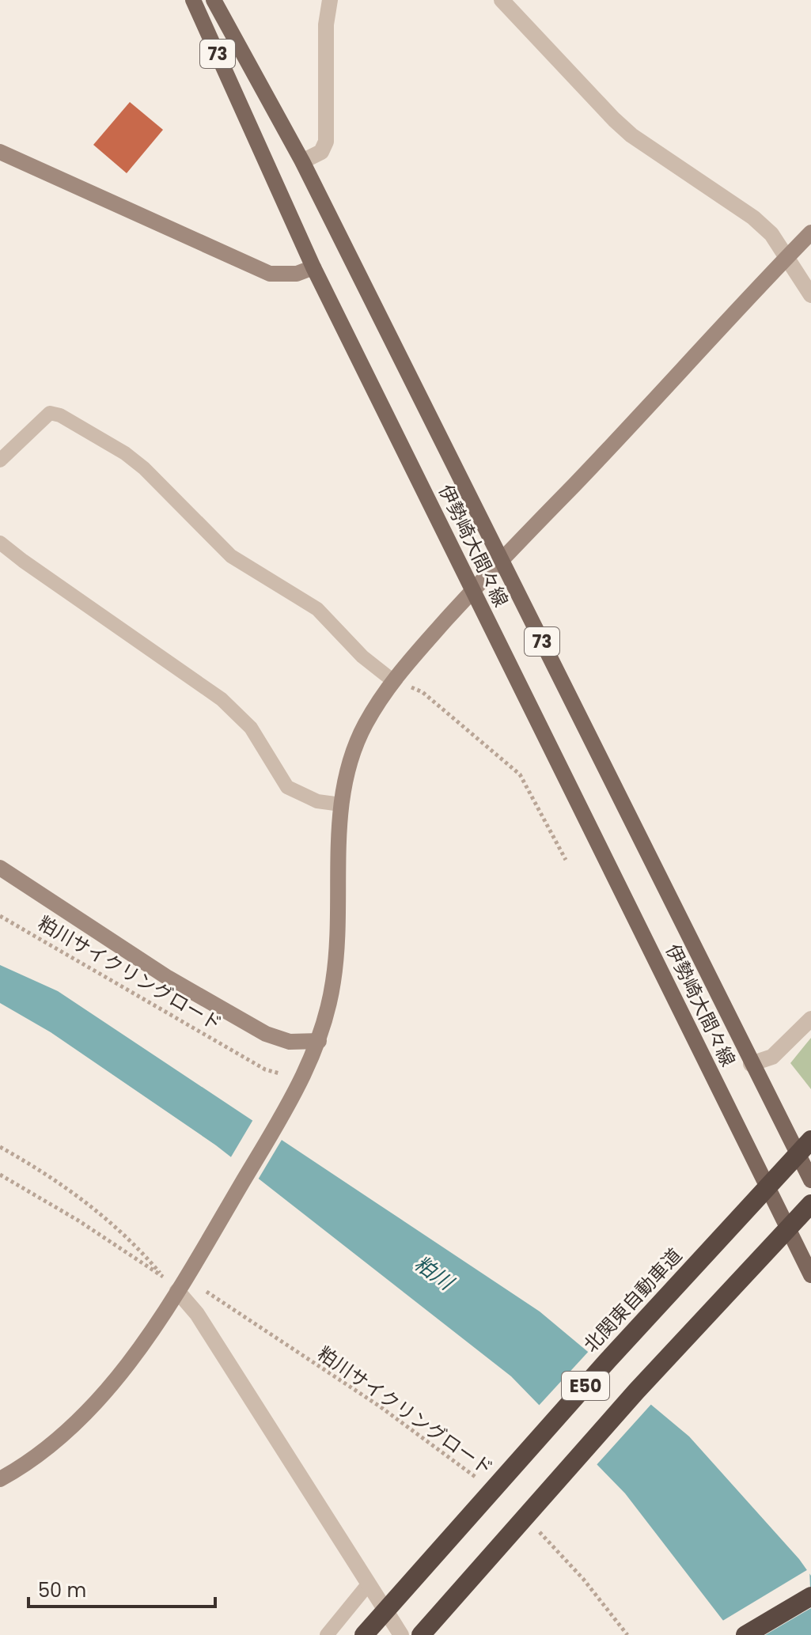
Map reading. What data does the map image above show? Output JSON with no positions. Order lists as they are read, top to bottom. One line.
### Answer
{"streets":{"highway":["北関東自動車道","E50"],"main road":["73","伊勢崎大間々線"],"path":["粕川サイクリングロード"]},"water":["粕川"],"scale_bar":"50 m"}
